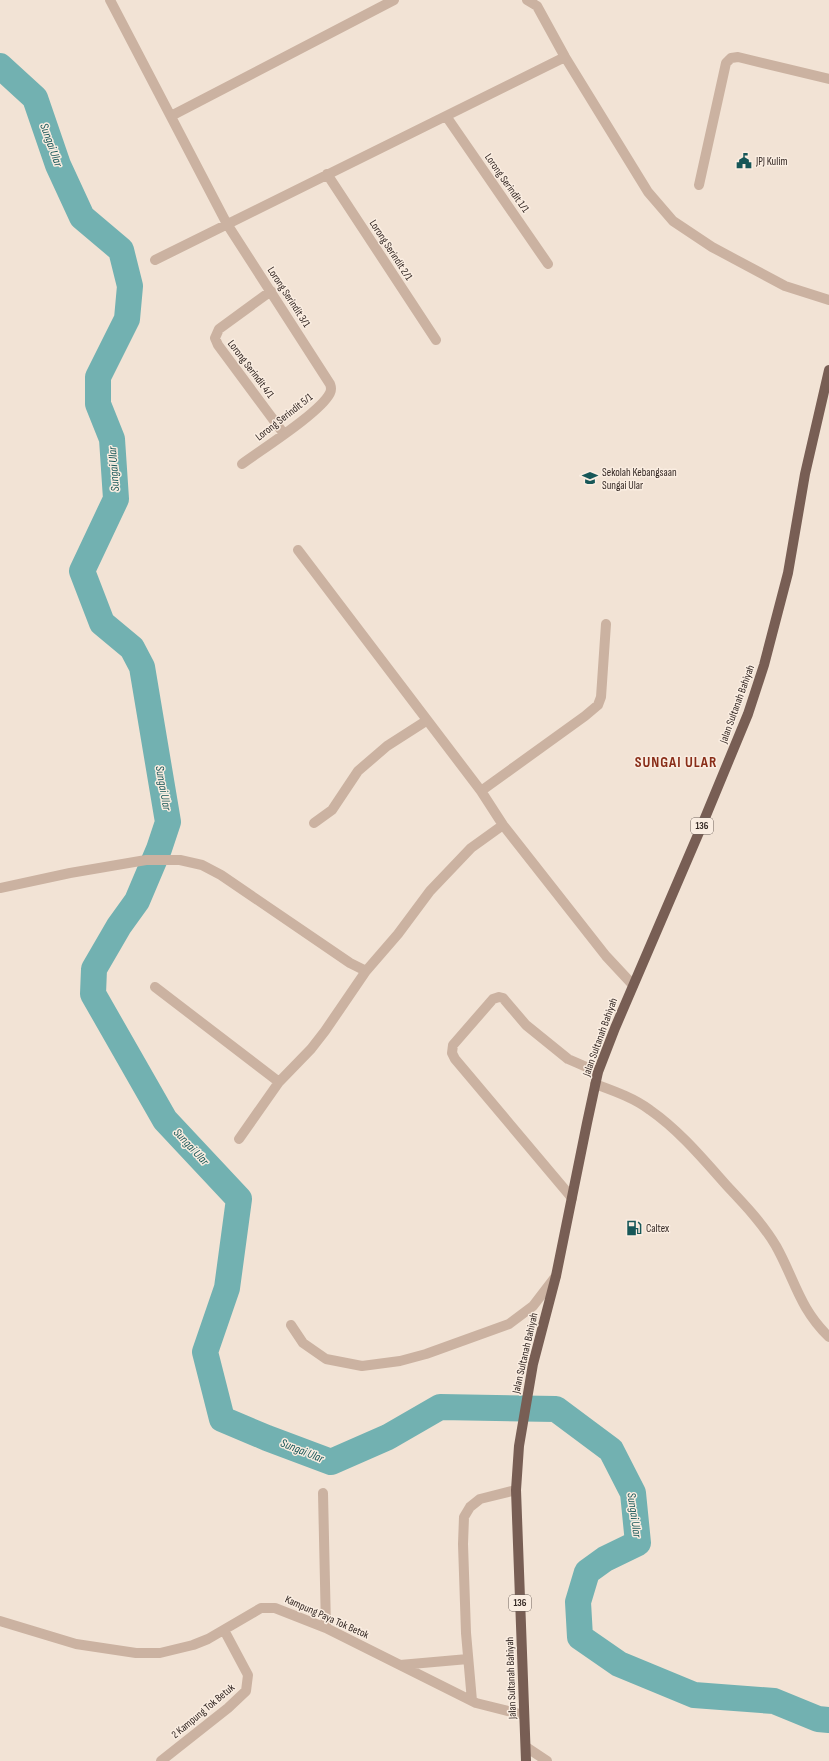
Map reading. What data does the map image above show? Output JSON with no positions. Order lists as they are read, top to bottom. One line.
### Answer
{"streets":{"main road":["Jalan Sultanah Bahiyah","136"],"street":["Lorong Serindit 1/1","Lorong Serindit 2/1","Lorong Serindit 3/1","Lorong Serindit 4/1","Lorong Serindit 5/1","Kampung Paya Tok Betok","2 Kampung Tok Betuk"]},"crossings":[["Lorong Serindit 3/1","Lorong Serindit 4/1"],["Lorong Serindit 3/1","Lorong Serindit 5/1"],["Lorong Serindit 4/1","Lorong Serindit 5/1"],["Jalan Sultanah Bahiyah","Kampung Paya Tok Betok"],["Kampung Paya Tok Betok","2 Kampung Tok Betuk"]],"districts":["SUNGAI ULAR"],"water":["Sungai Ular"],"places":{"public building":["JPJ Kulim"],"school or university":["Sekolah Kebangsaan Sungai Ular"],"fuel station":["Caltex"]}}
